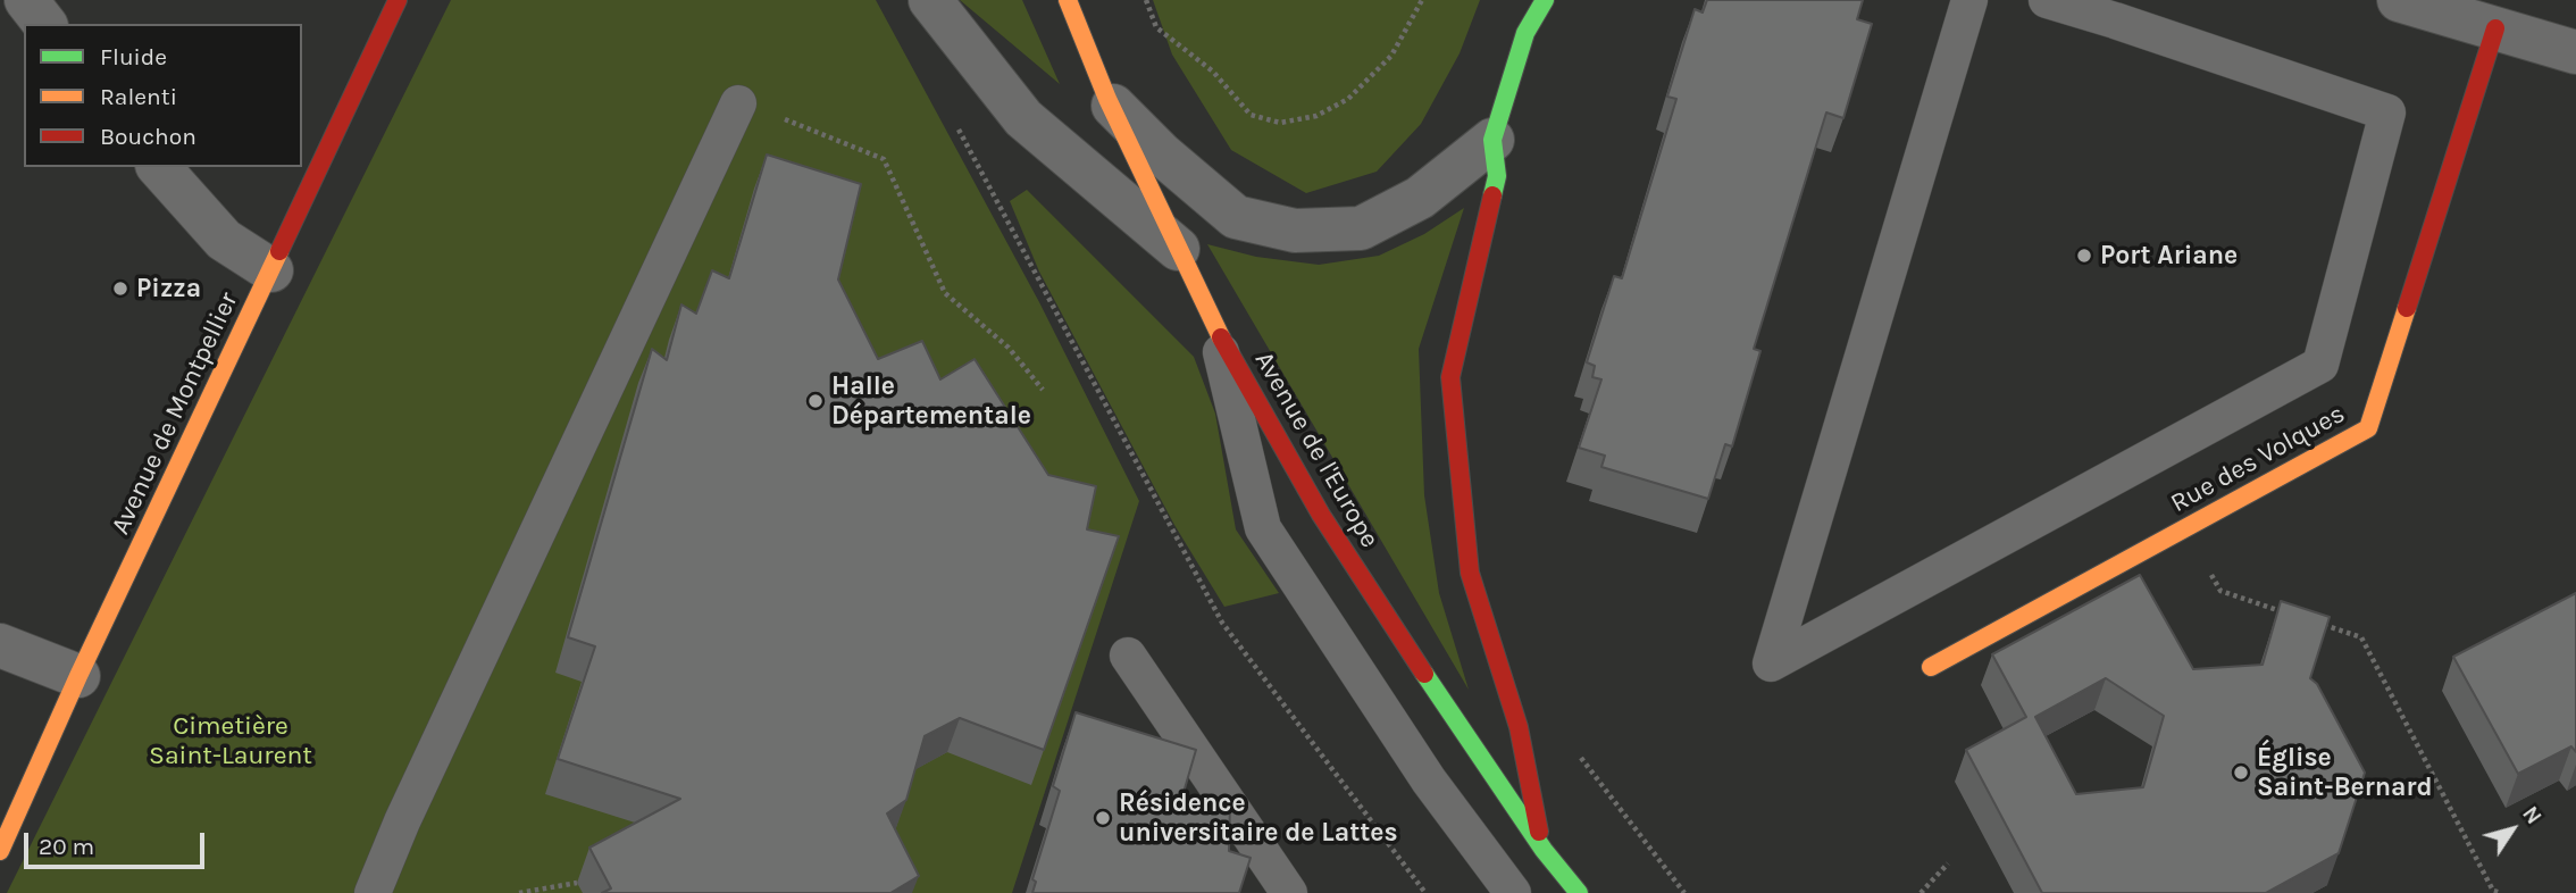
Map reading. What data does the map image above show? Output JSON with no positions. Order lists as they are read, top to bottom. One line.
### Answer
{"streets":{"street":["Avenue de Montpellier","Avenue de l'Europe","Rue des Volques"]},"parks":["Cimetière Saint-Laurent"],"places":["Port Ariane","Pizza","Halle Départementale","Église Saint-Bernard","Résidence universitaire de Lattes"],"legend":["Fluide","Ralenti","Bouchon"],"scale_bar":"20 m","north":"top right"}
